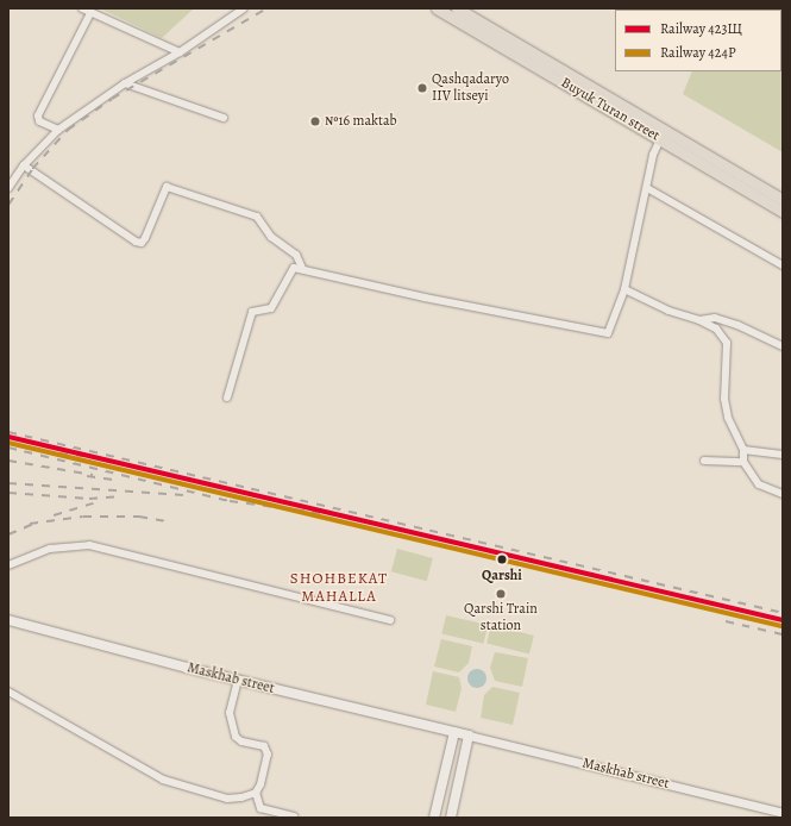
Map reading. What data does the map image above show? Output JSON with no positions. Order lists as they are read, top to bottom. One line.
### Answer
{"streets":{"main road":["Buyuk Turan street","Maskhab street"]},"districts":["SHOHBEKAT MAHALLA"],"places":["Qashqadaryo IIV litseyi","№16 maktab","Qarshi","Qarshi Train station"],"lines":["rail line 423Щ","rail line 424Р"],"legend":["Railway 423Щ","Railway 424Р"]}
